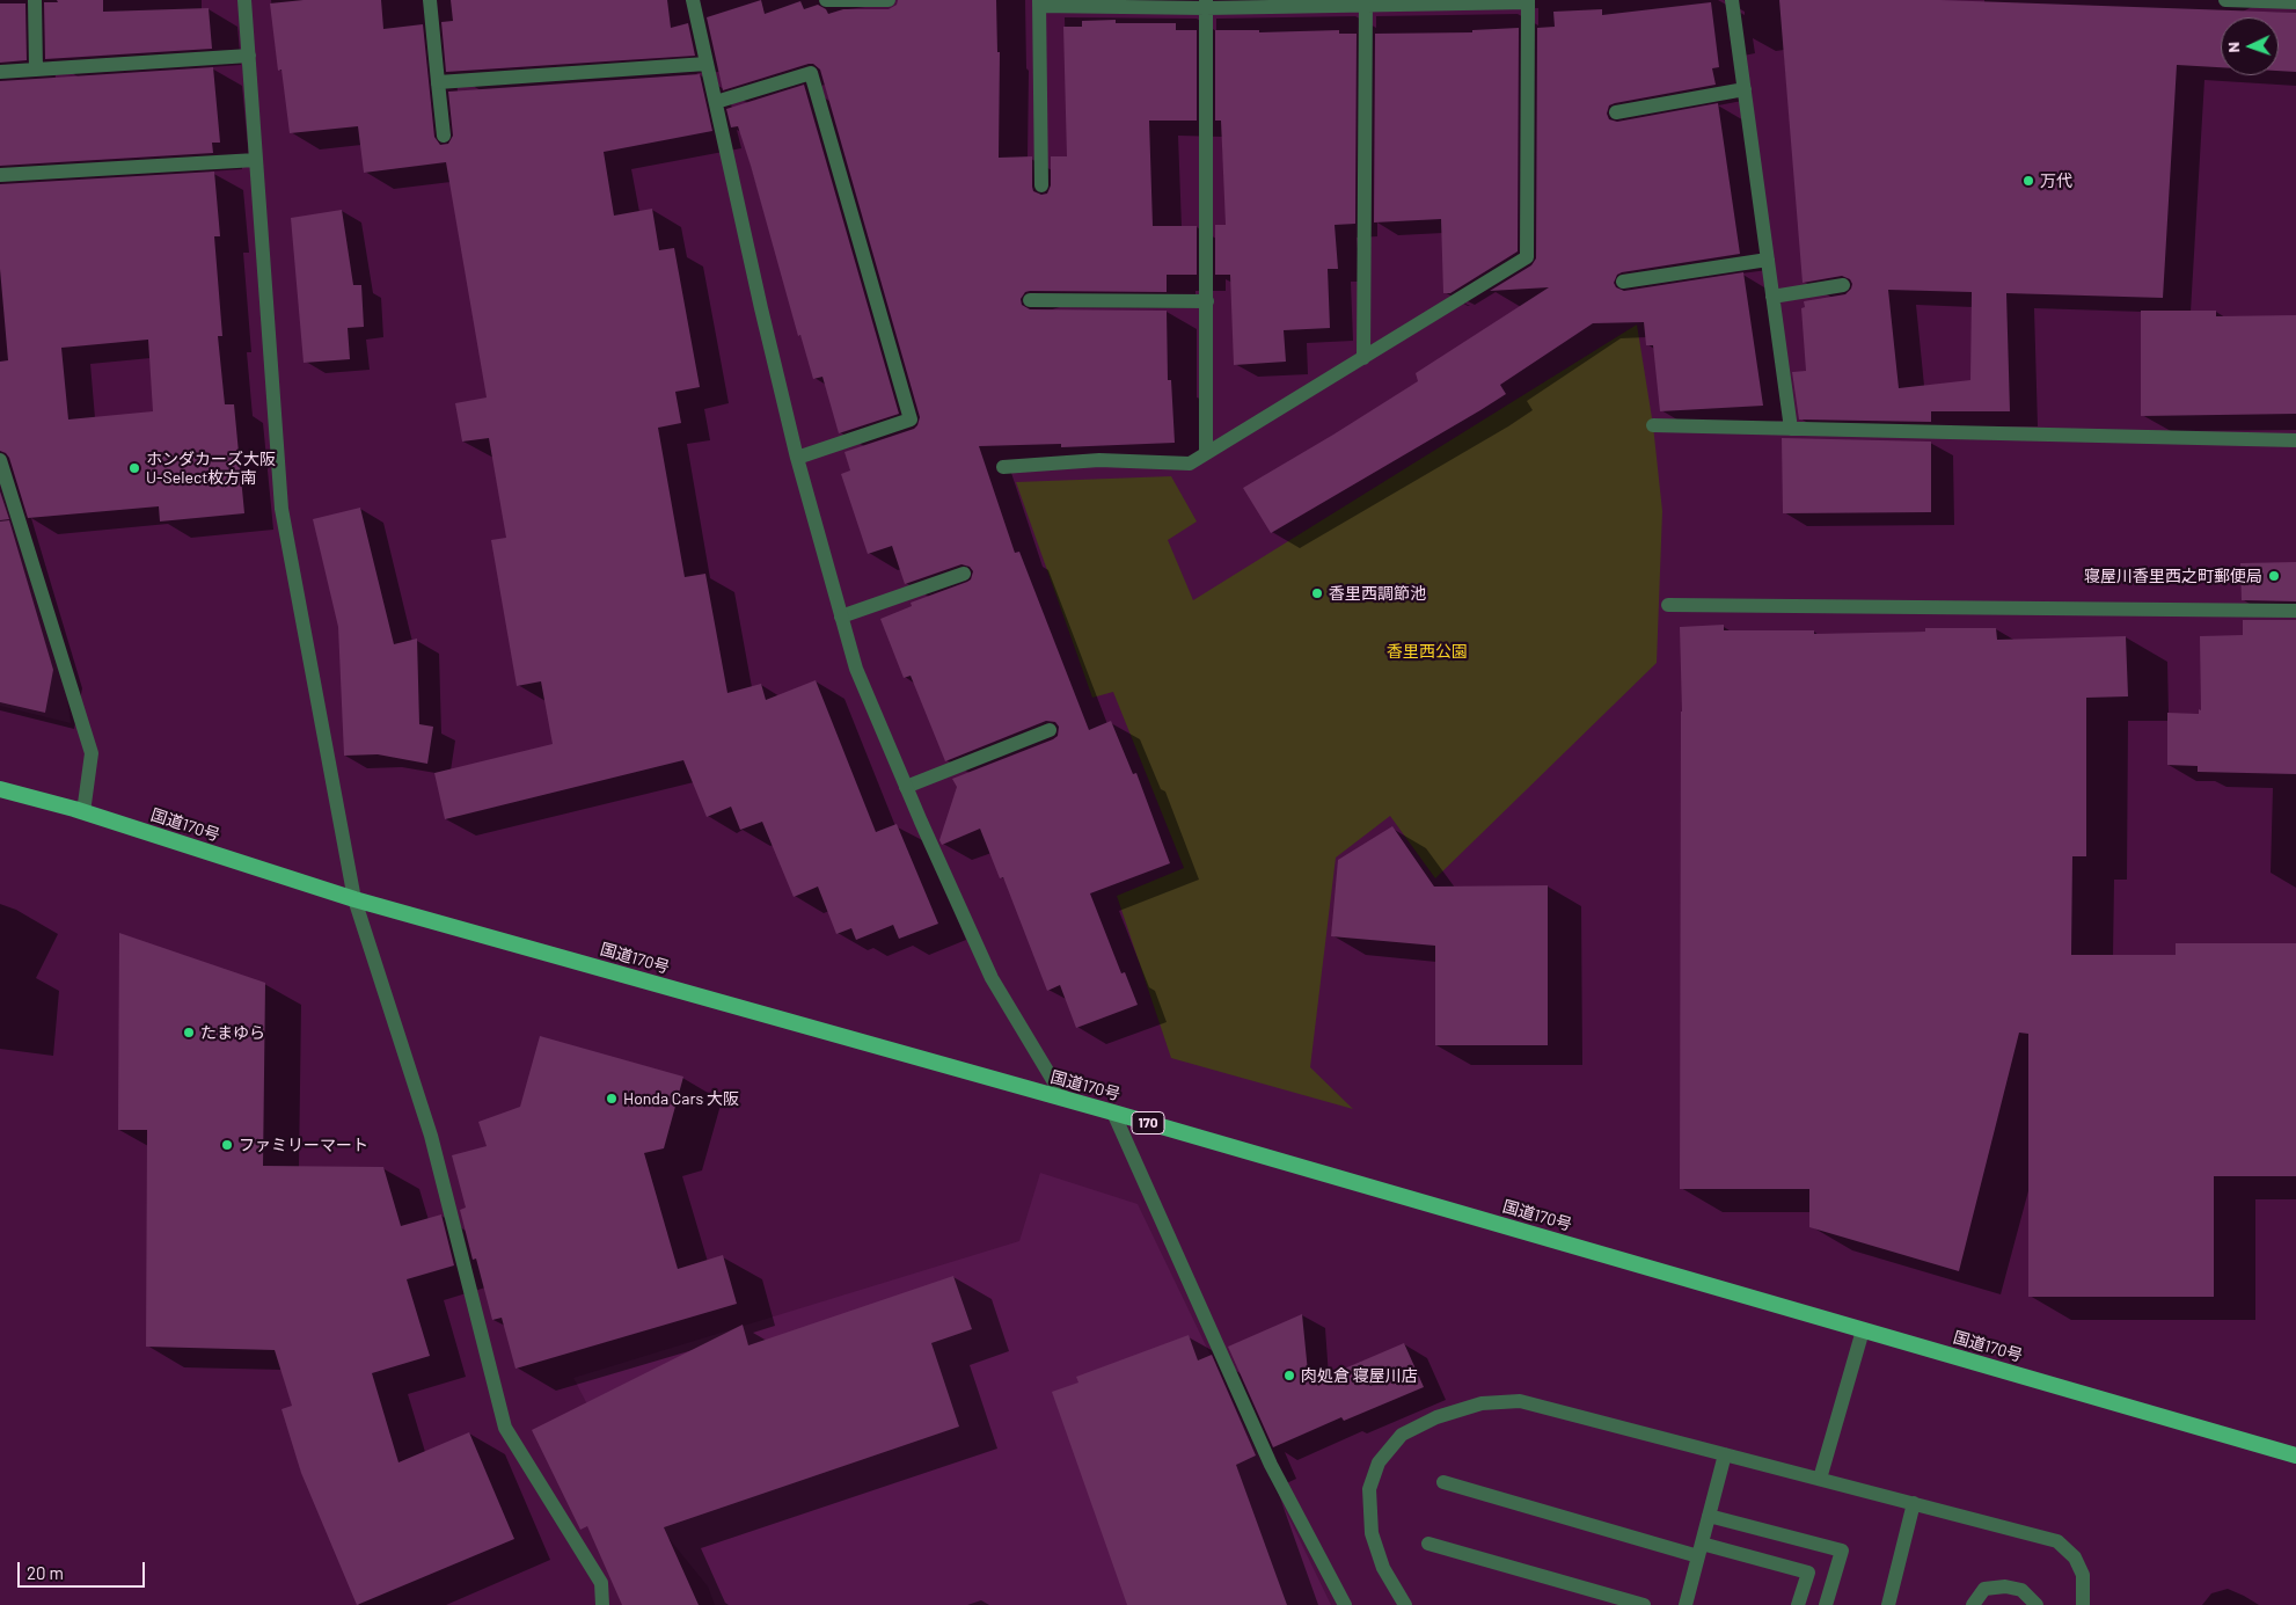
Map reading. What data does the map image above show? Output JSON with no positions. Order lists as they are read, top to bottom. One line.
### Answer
{"streets":{"highway":["国道170号","170"]},"parks":["香里西公園"],"places":["万代","ホンダカーズ大阪 U-Select枚方南","寝屋川香里西之町郵便局","香里西調節池","たまゆら","Honda Cars 大阪","ファミリーマート","肉処倉 寝屋川店"],"scale_bar":"20 m","north":"left"}
